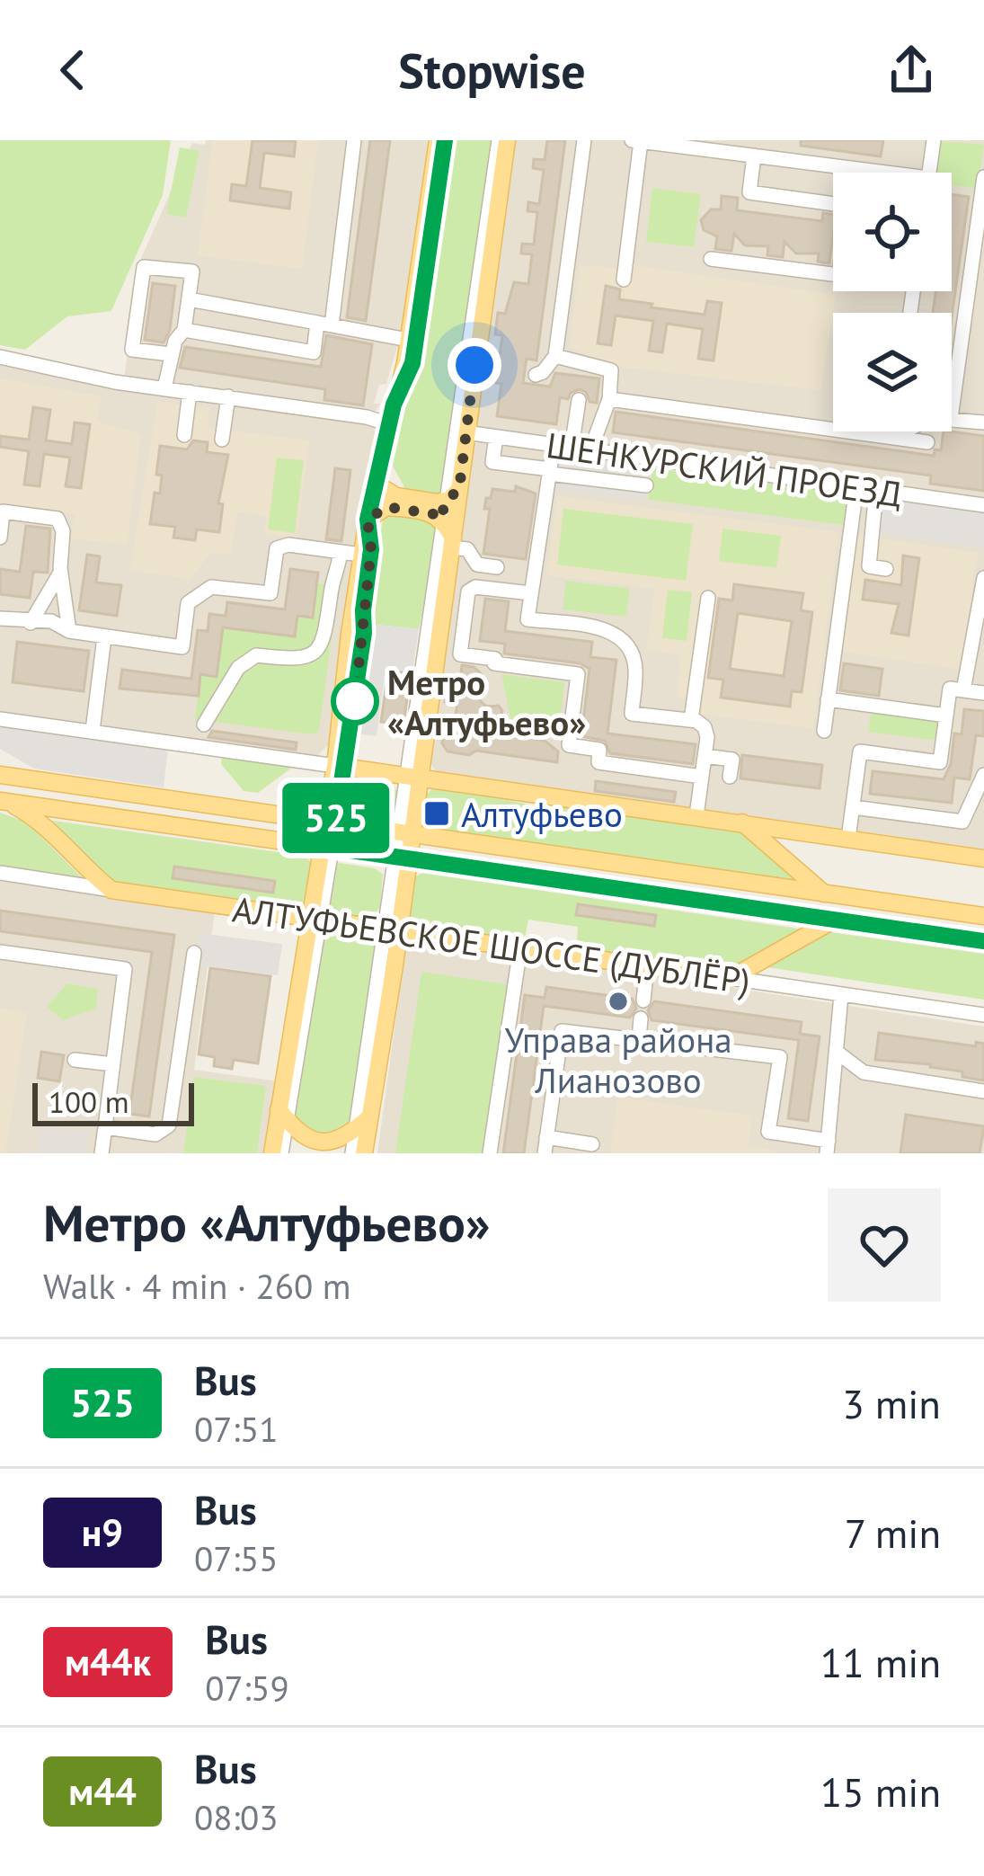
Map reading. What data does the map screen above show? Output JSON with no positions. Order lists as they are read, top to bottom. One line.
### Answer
{"streets":{"main road":["АЛТУФЬЕВСКОЕ ШОССЕ (ДУБЛЁР)"],"street":["ШЕНКУРСКИЙ ПРОЕЗД"]},"places":{"other":["Метро «Алтуфьево»","Управа района Лианозово"],"transit":["Алтуфьево"]},"lines":["bus line 525"],"scale_bar":"100 m","page":{"header":"Stopwise","on_map":"525","scale":"100 m","heading":["Метро «Алтуфьево»","Walk · 4 min · 260 m"],"list":[{"mark":"525","name":"Bus","note":"07:51","value":"3 min"},{"mark":"н9","name":"Bus","note":"07:55","value":"7 min"},{"mark":"м44к","name":"Bus","note":"07:59","value":"11 min"},{"mark":"м44","name":"Bus","note":"08:03","value":"15 min"}]}}
